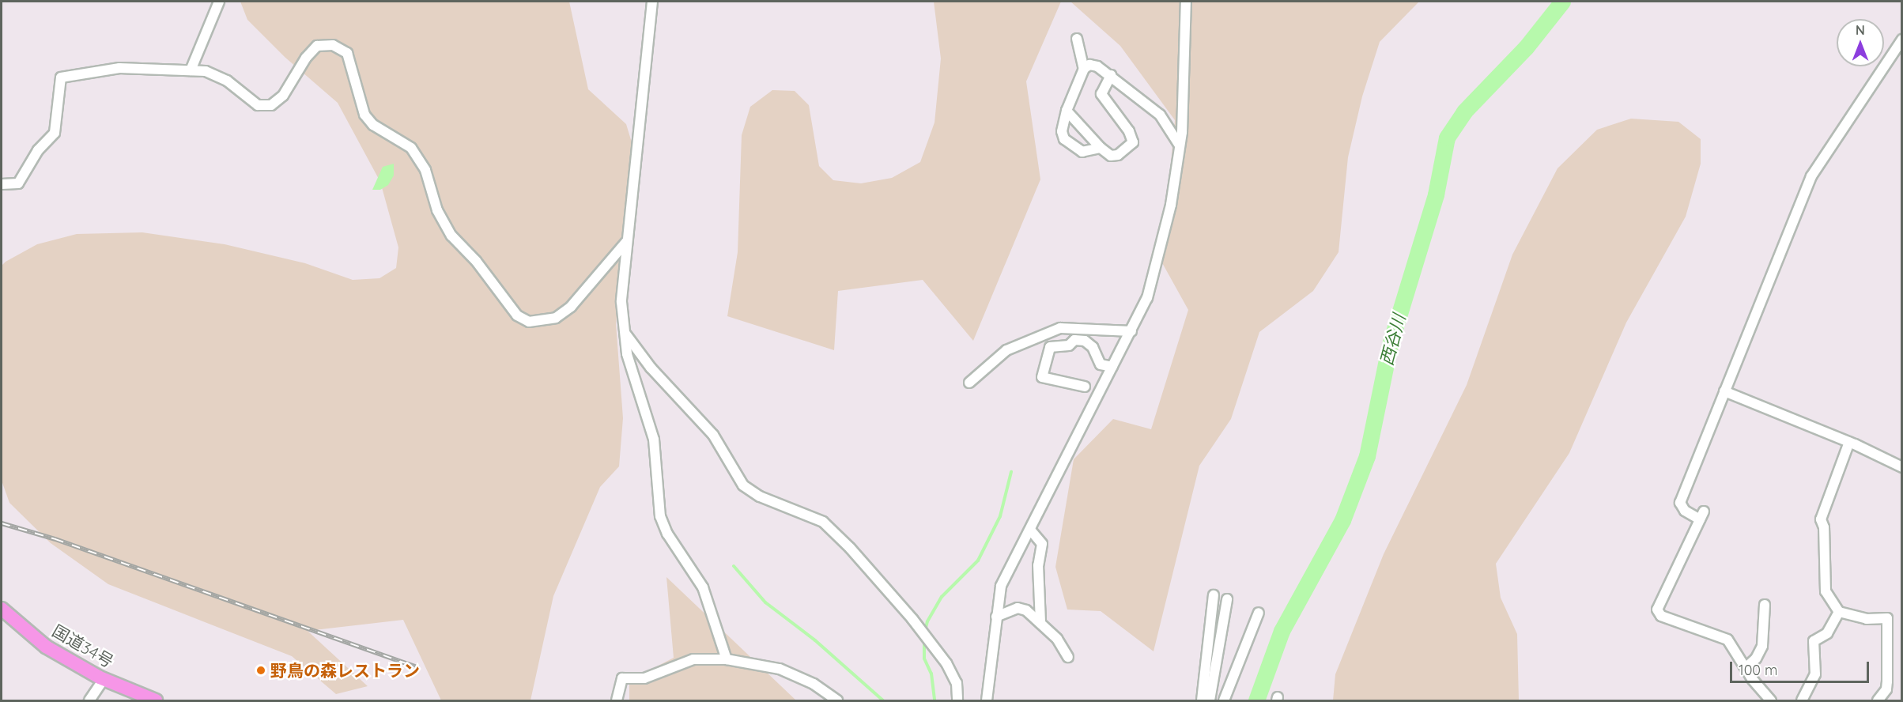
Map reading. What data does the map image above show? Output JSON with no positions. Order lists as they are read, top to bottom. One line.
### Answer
{"streets":{"highway":["国道34号"]},"water":["西谷川"],"places":["野鳥の森レストラン"],"scale_bar":"100 m","north":"top"}
